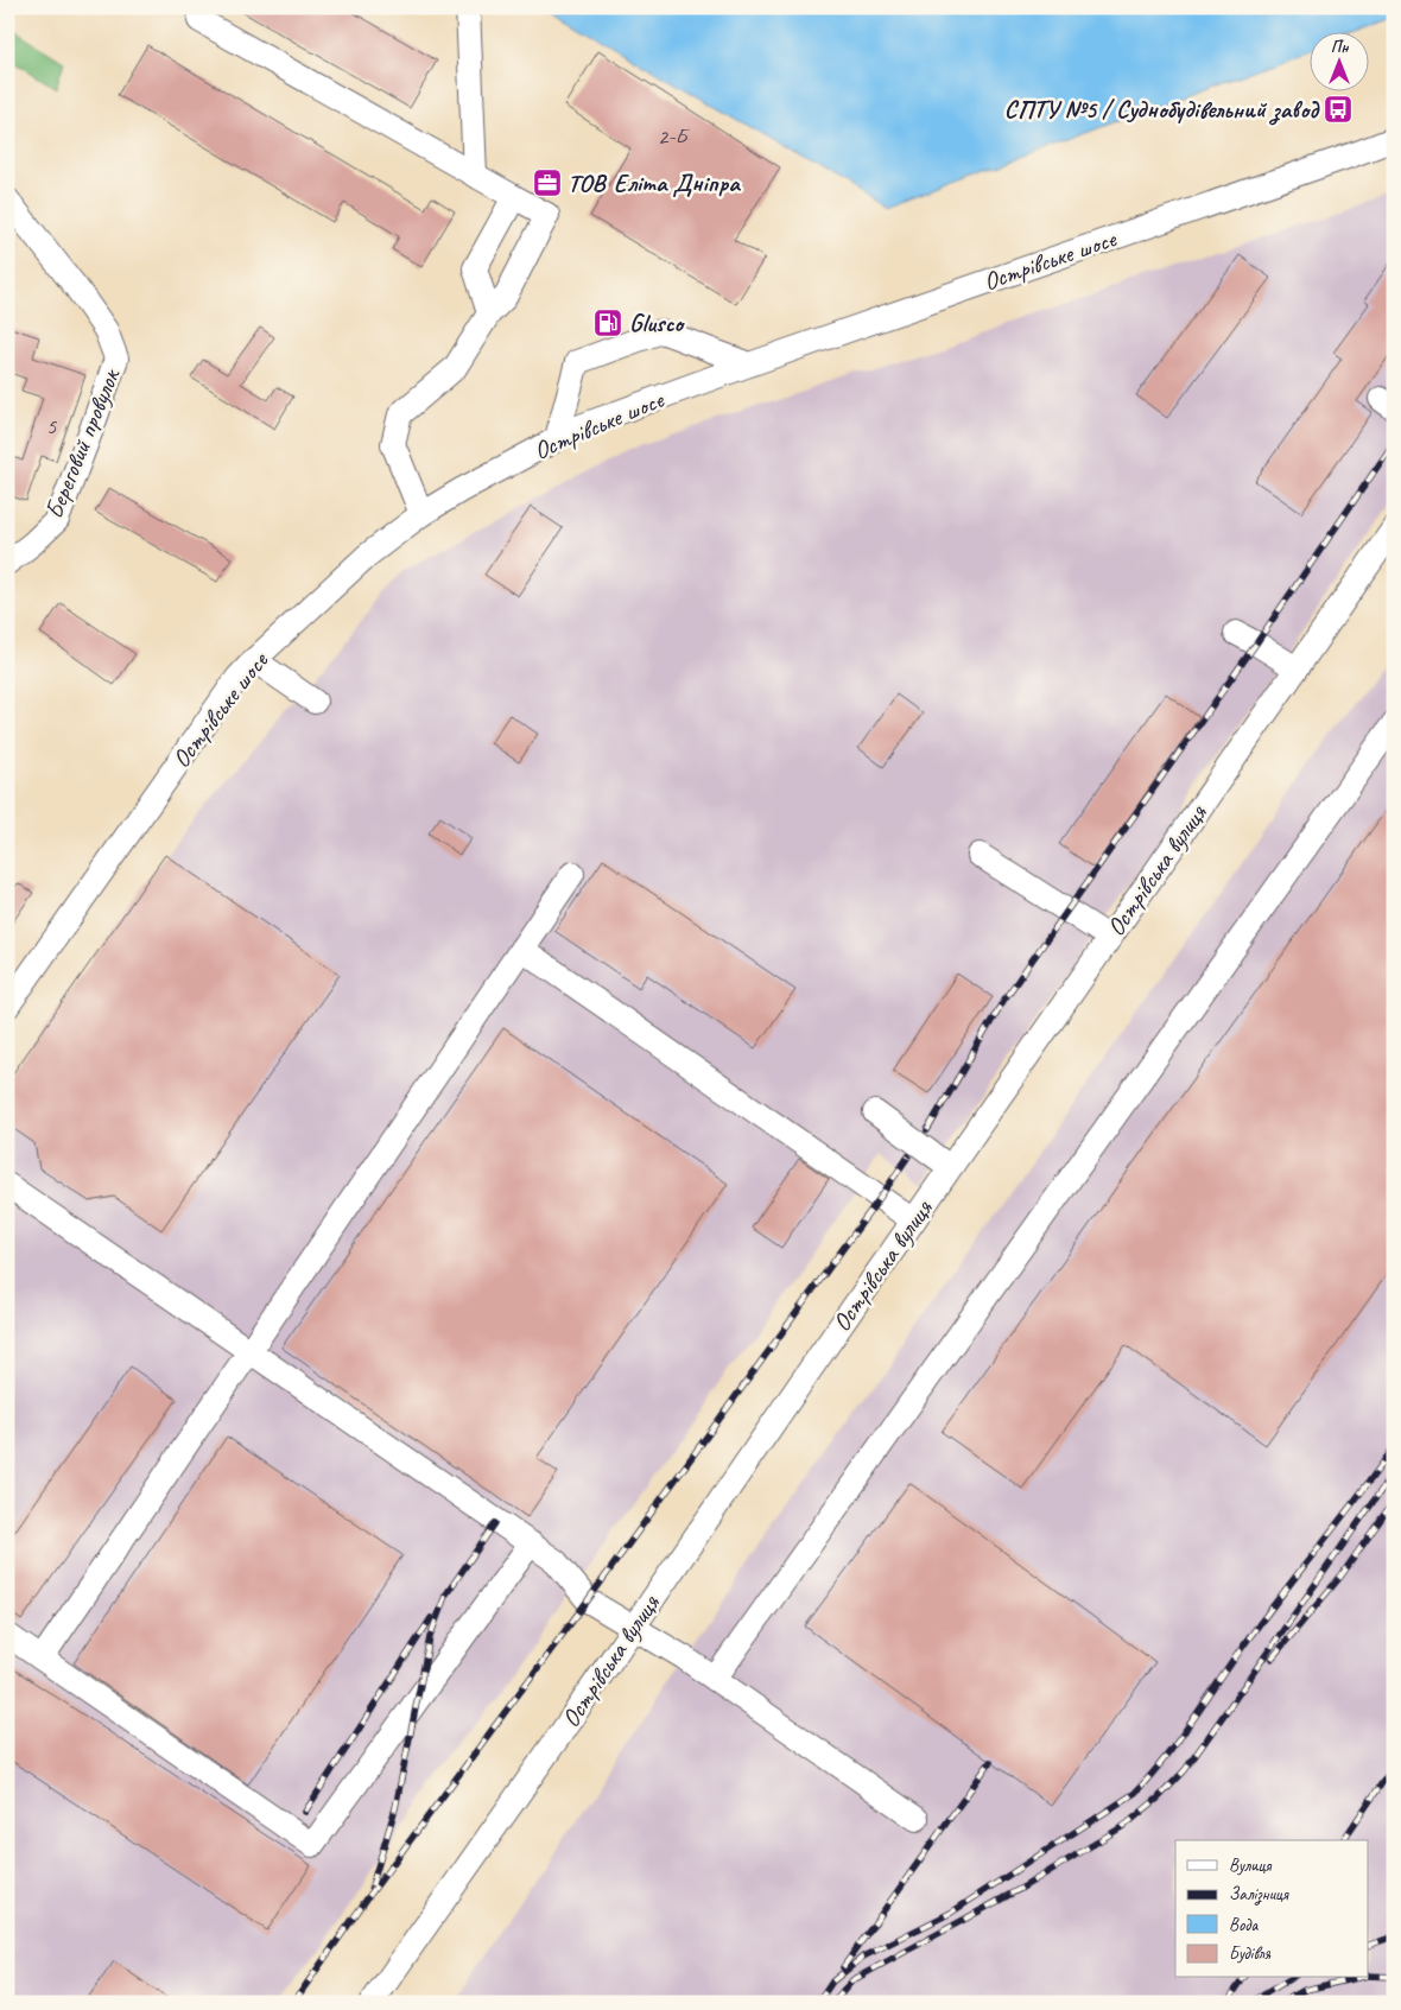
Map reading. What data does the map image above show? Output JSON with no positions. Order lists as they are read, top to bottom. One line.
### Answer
{"streets":{"street":["Острівське шосе","Береговий провулок","Острівська вулиця"]},"places":{"bus stop":["СПТУ №5 / Суднобудівельний завод"],"office":["ТОВ Еліта Дніпра"],"fuel station":["Glusco"]},"house_numbers":["2-Б","5"],"legend":["Вулиця","Залізниця","Вода","Будівля"],"north":"top"}
